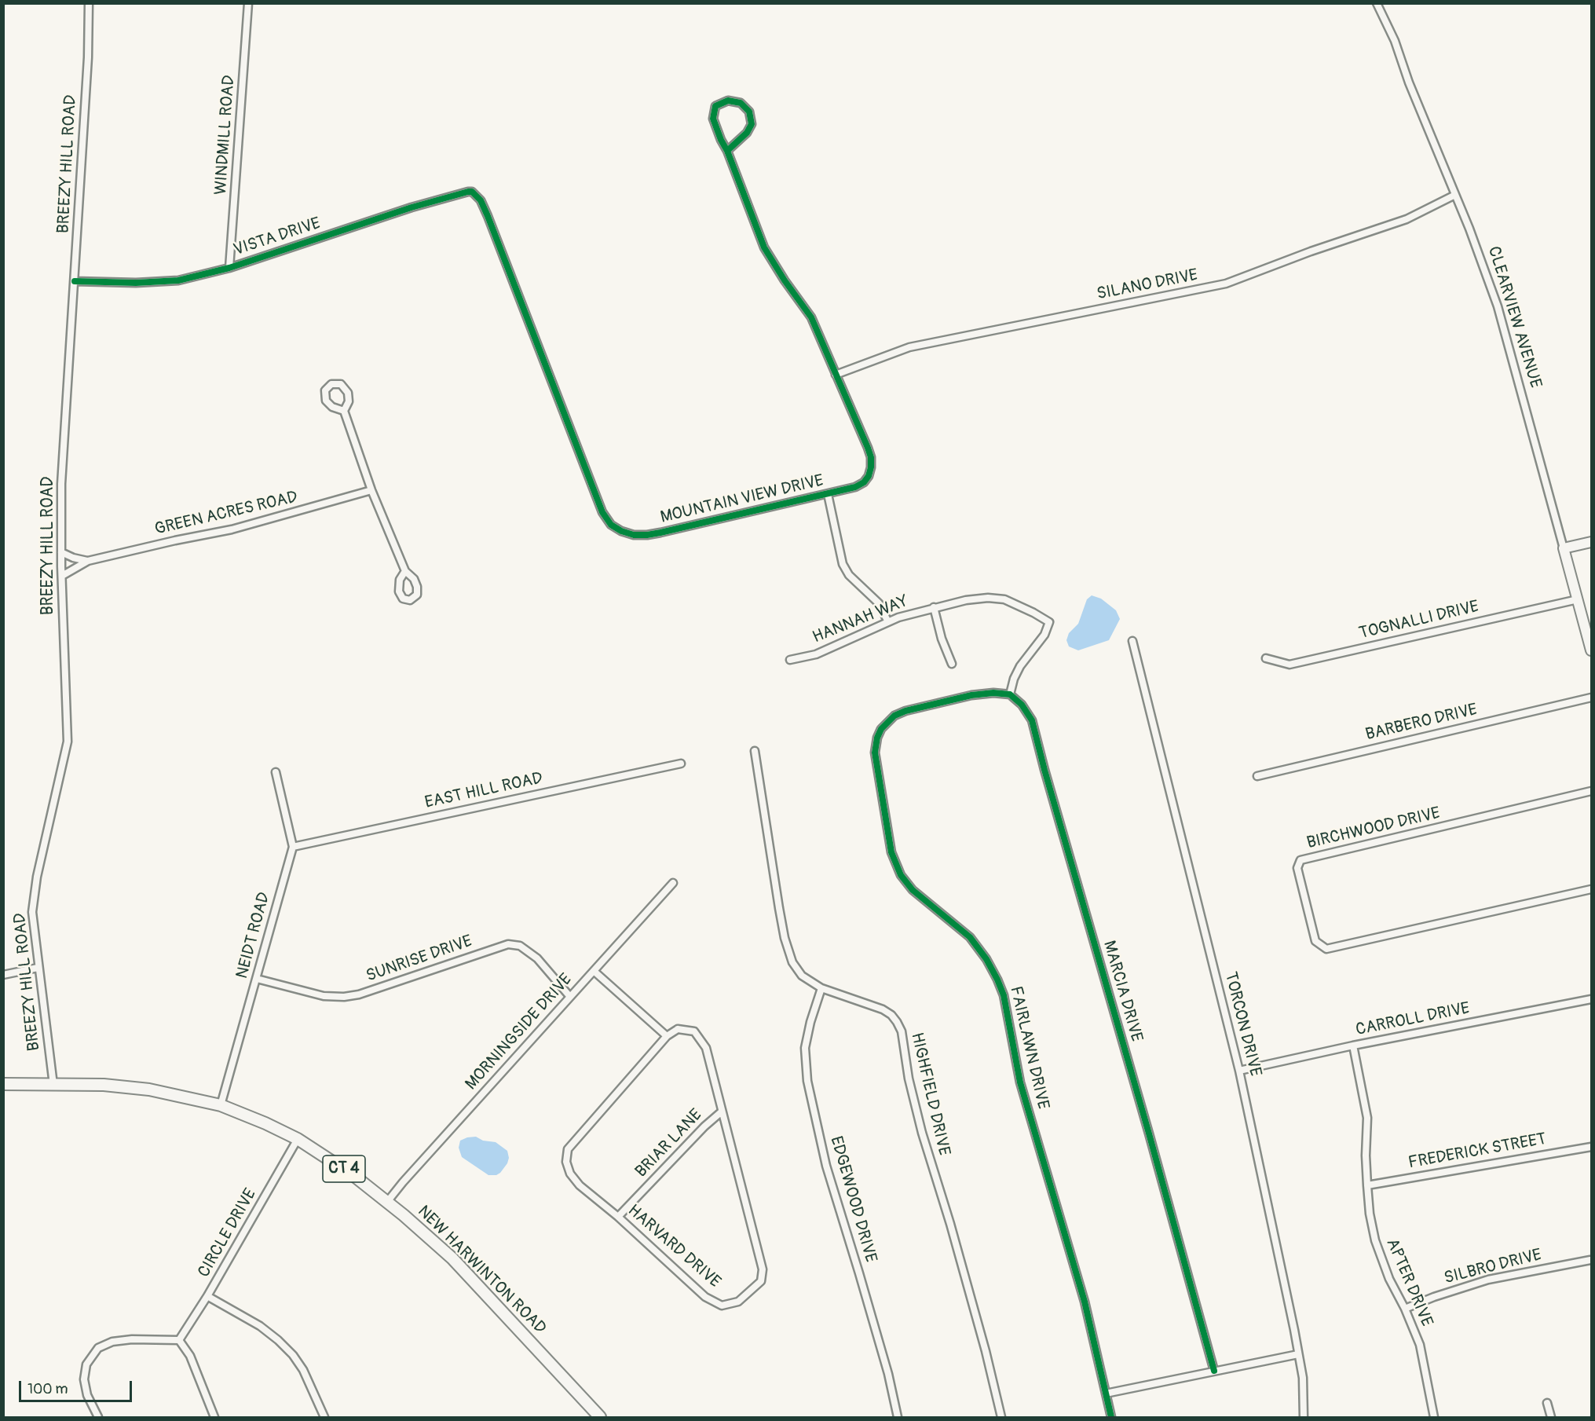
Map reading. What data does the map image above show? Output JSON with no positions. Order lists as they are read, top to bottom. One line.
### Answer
{"streets":{"main road":["CT 4","NEW HARWINTON ROAD"],"street":["WINDMILL ROAD","BREEZY HILL ROAD","VISTA DRIVE","SILANO DRIVE","CLEARVIEW AVENUE","MOUNTAIN VIEW DRIVE","GREEN ACRES ROAD","HANNAH WAY","TOGNALLI DRIVE","BARBERO DRIVE","EAST HILL ROAD","BIRCHWOOD DRIVE","NEIDT ROAD","SUNRISE DRIVE","MARCIA DRIVE","CARROLL DRIVE","TORCON DRIVE","MORNINGSIDE DRIVE","FAIRLAWN DRIVE","HIGHFIELD DRIVE","BRIAR LANE","FREDERICK STREET","EDGEWOOD DRIVE","CIRCLE DRIVE","HARVARD DRIVE","SILBRO DRIVE","APTER DRIVE"]},"crossings":[["WINDMILL ROAD","VISTA DRIVE"],["BREEZY HILL ROAD","VISTA DRIVE"],["BREEZY HILL ROAD","GREEN ACRES ROAD"],["BREEZY HILL ROAD","NEW HARWINTON ROAD"],["VISTA DRIVE","MOUNTAIN VIEW DRIVE"],["SILANO DRIVE","CLEARVIEW AVENUE"],["SILANO DRIVE","MOUNTAIN VIEW DRIVE"],["CLEARVIEW AVENUE","TOGNALLI DRIVE"],["HANNAH WAY","MARCIA DRIVE"],["HANNAH WAY","FAIRLAWN DRIVE"],["EAST HILL ROAD","NEIDT ROAD"],["NEIDT ROAD","SUNRISE DRIVE"],["NEIDT ROAD","NEW HARWINTON ROAD"],["SUNRISE DRIVE","MORNINGSIDE DRIVE"],["MARCIA DRIVE","FAIRLAWN DRIVE"],["CARROLL DRIVE","TORCON DRIVE"],["CARROLL DRIVE","APTER DRIVE"],["MORNINGSIDE DRIVE","NEW HARWINTON ROAD"],["HIGHFIELD DRIVE","EDGEWOOD DRIVE"],["BRIAR LANE","HARVARD DRIVE"],["FREDERICK STREET","APTER DRIVE"],["CIRCLE DRIVE","NEW HARWINTON ROAD"],["SILBRO DRIVE","APTER DRIVE"]],"scale_bar":"100 m"}
